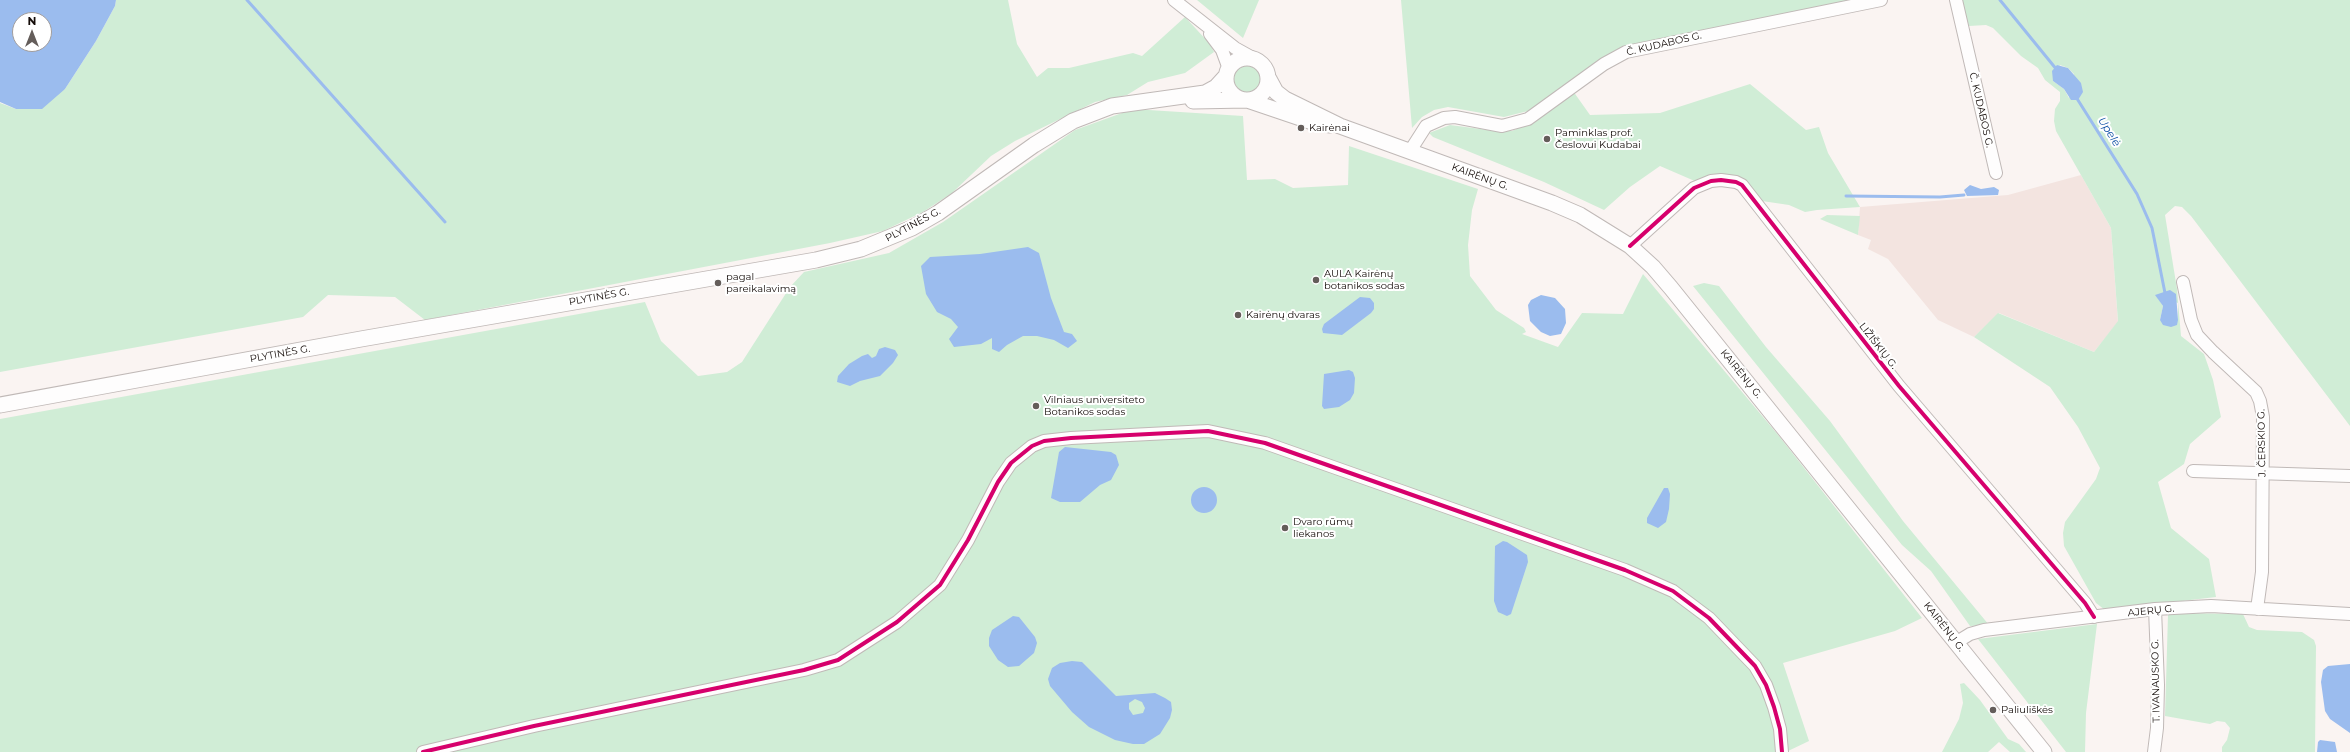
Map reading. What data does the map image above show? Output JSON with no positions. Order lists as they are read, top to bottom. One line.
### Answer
{"streets":{"main road":["KAIRĖNŲ G.","PLYTINĖS G."],"street":["Č. KUDABOS G.","LIŽIŠKIŲ G.","J. ČERSKIO G.","AJERŲ G.","T. IVANAUSKO G."]},"crossings":[["Č. KUDABOS G.","KAIRĖNŲ G."],["KAIRĖNŲ G.","PLYTINĖS G."],["KAIRĖNŲ G.","LIŽIŠKIŲ G."],["KAIRĖNŲ G.","AJERŲ G."],["LIŽIŠKIŲ G.","AJERŲ G."],["J. ČERSKIO G.","AJERŲ G."],["AJERŲ G.","T. IVANAUSKO G."]],"water":["Upelė"],"places":["Kairėnai","Paminklas prof. Česlovui Kudabai","AULA Kairėnų botanikos sodas","pagal pareikalavimą","Kairėnų dvaras","Vilniaus universiteto Botanikos sodas","Dvaro rūmų liekanos","Paliuliškės"],"north":"top"}
